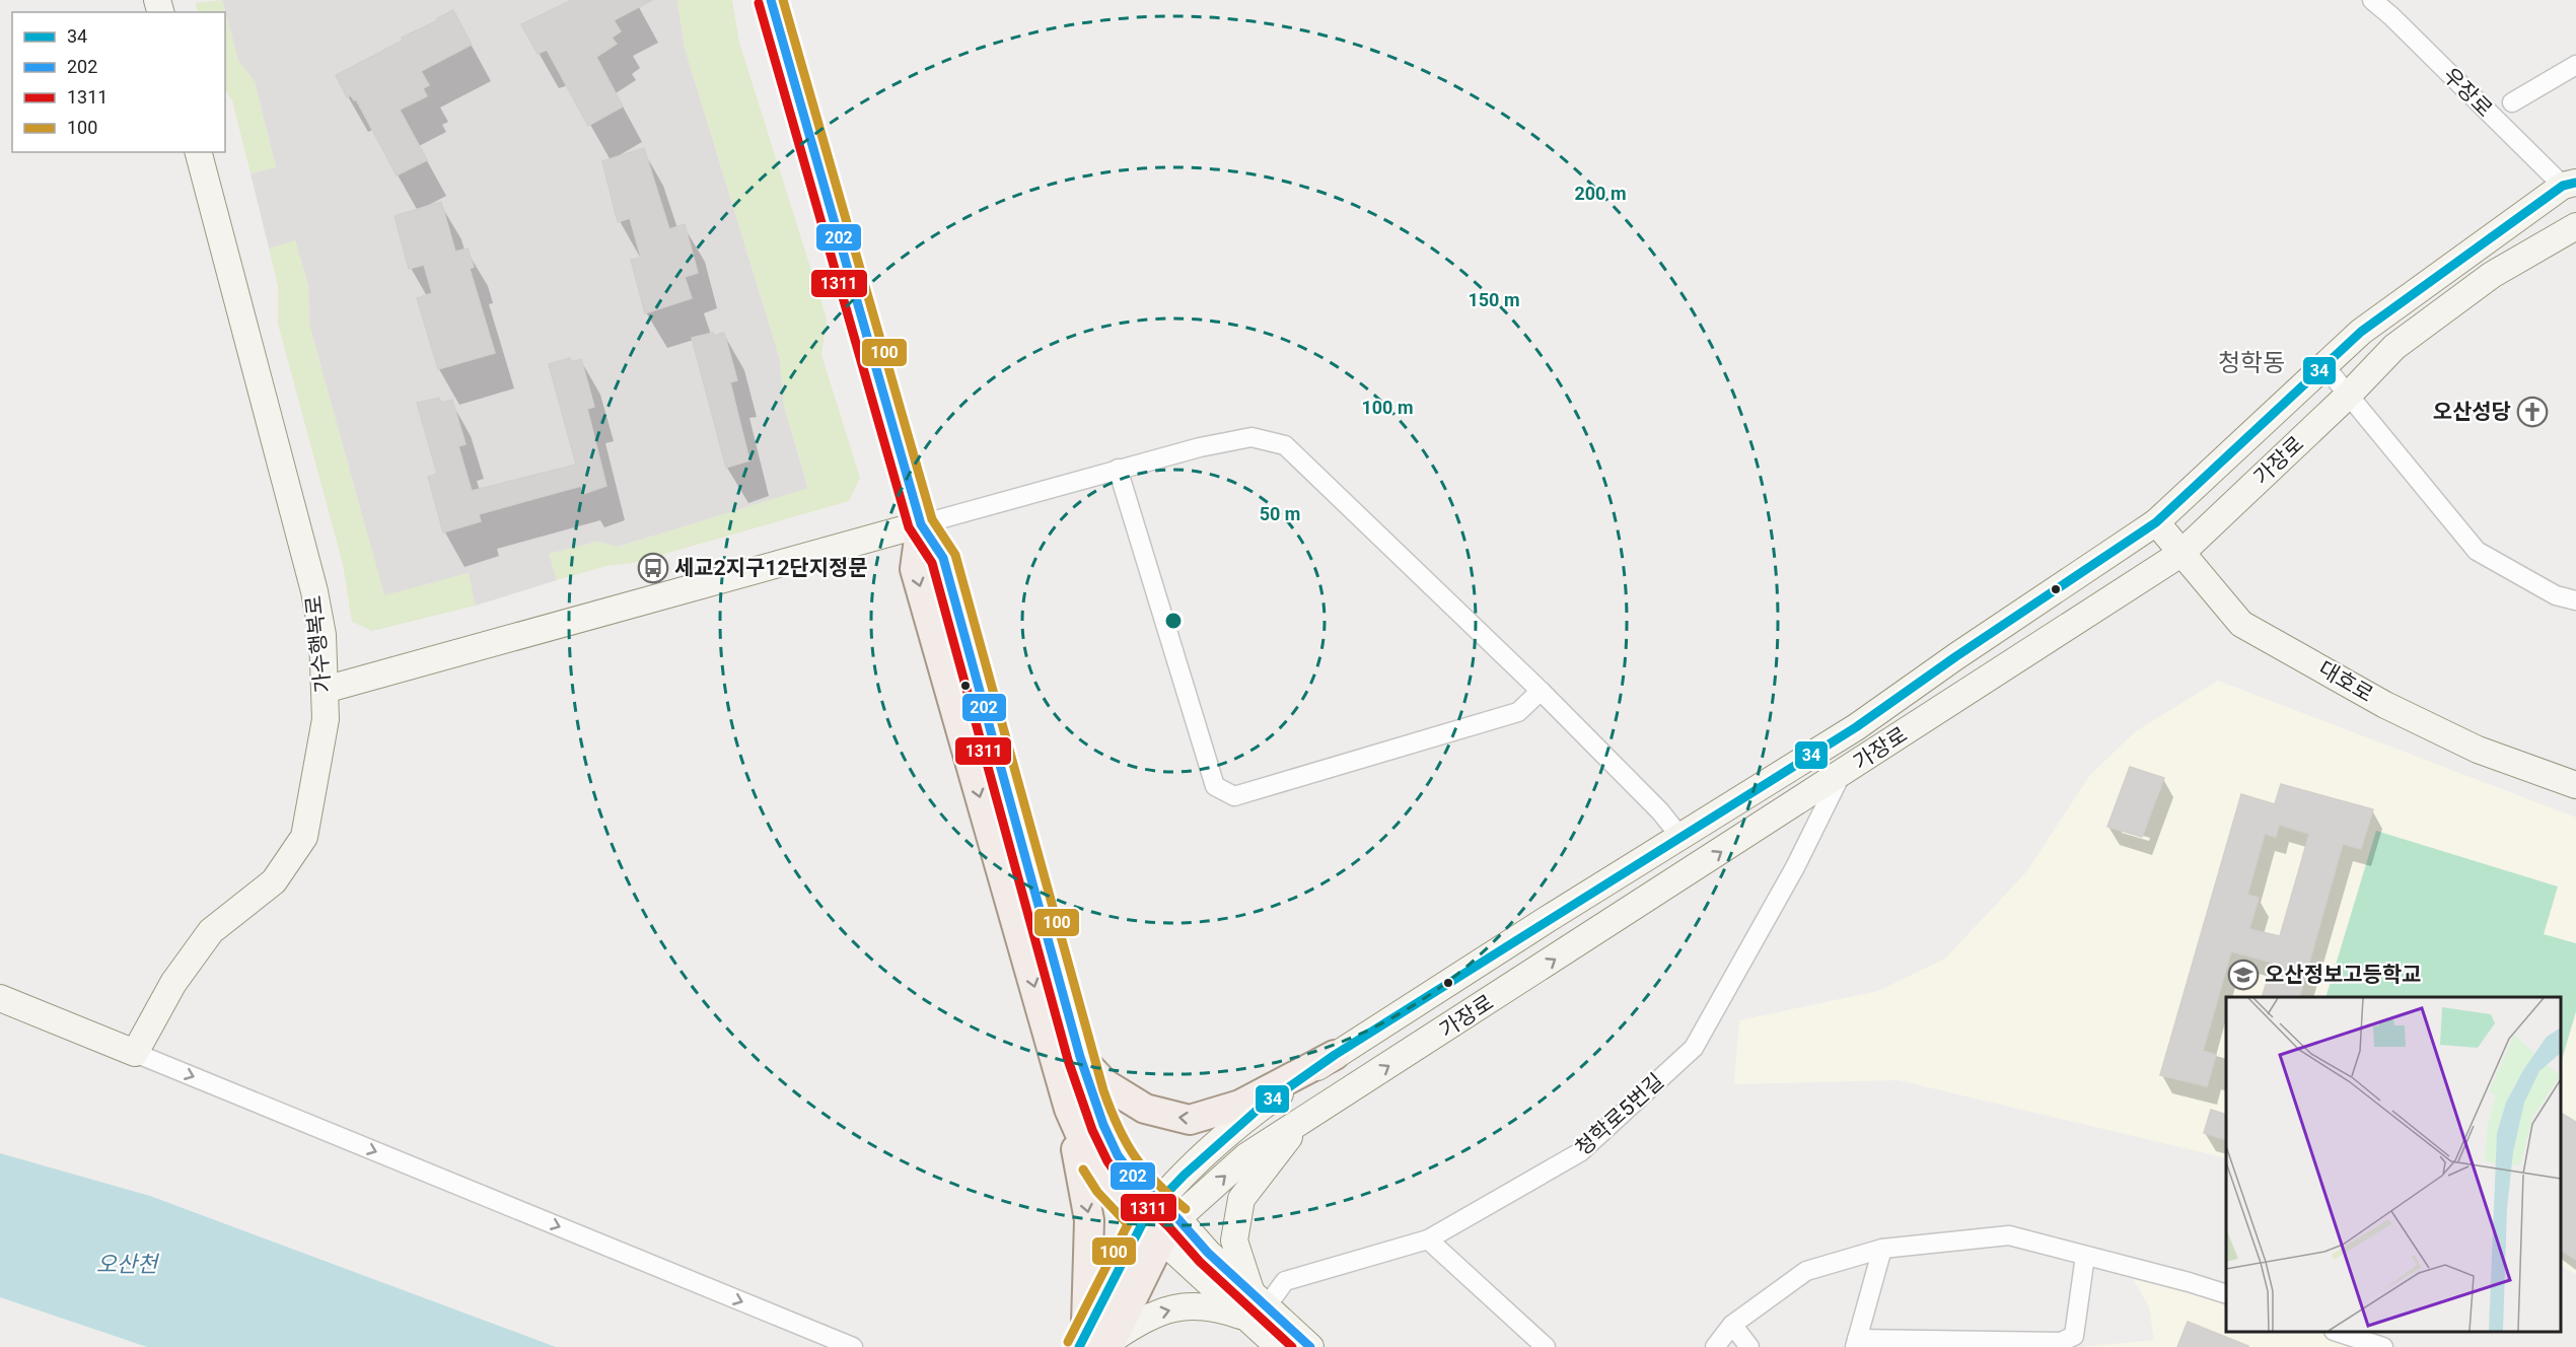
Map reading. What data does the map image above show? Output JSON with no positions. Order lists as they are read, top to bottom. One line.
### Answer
{"streets":{"main road":["가장로","가수행복로","대호로"],"street":["우장로","청학로5번길"]},"crossings":[["우장로","가장로"],["가장로","대호로"],["가장로","청학로5번길"]],"districts":["청학동"],"water":["오산천"],"places":{"church":["오산성당"],"bus stop":["세교2지구12단지정문"],"school or university":["오산정보고등학교"]},"lines":["transit line 202","transit line 100","transit line 1311","transit line 34"],"legend":["34","202","1311","100"],"rings":["200 m","150 m","100 m","50 m"]}
